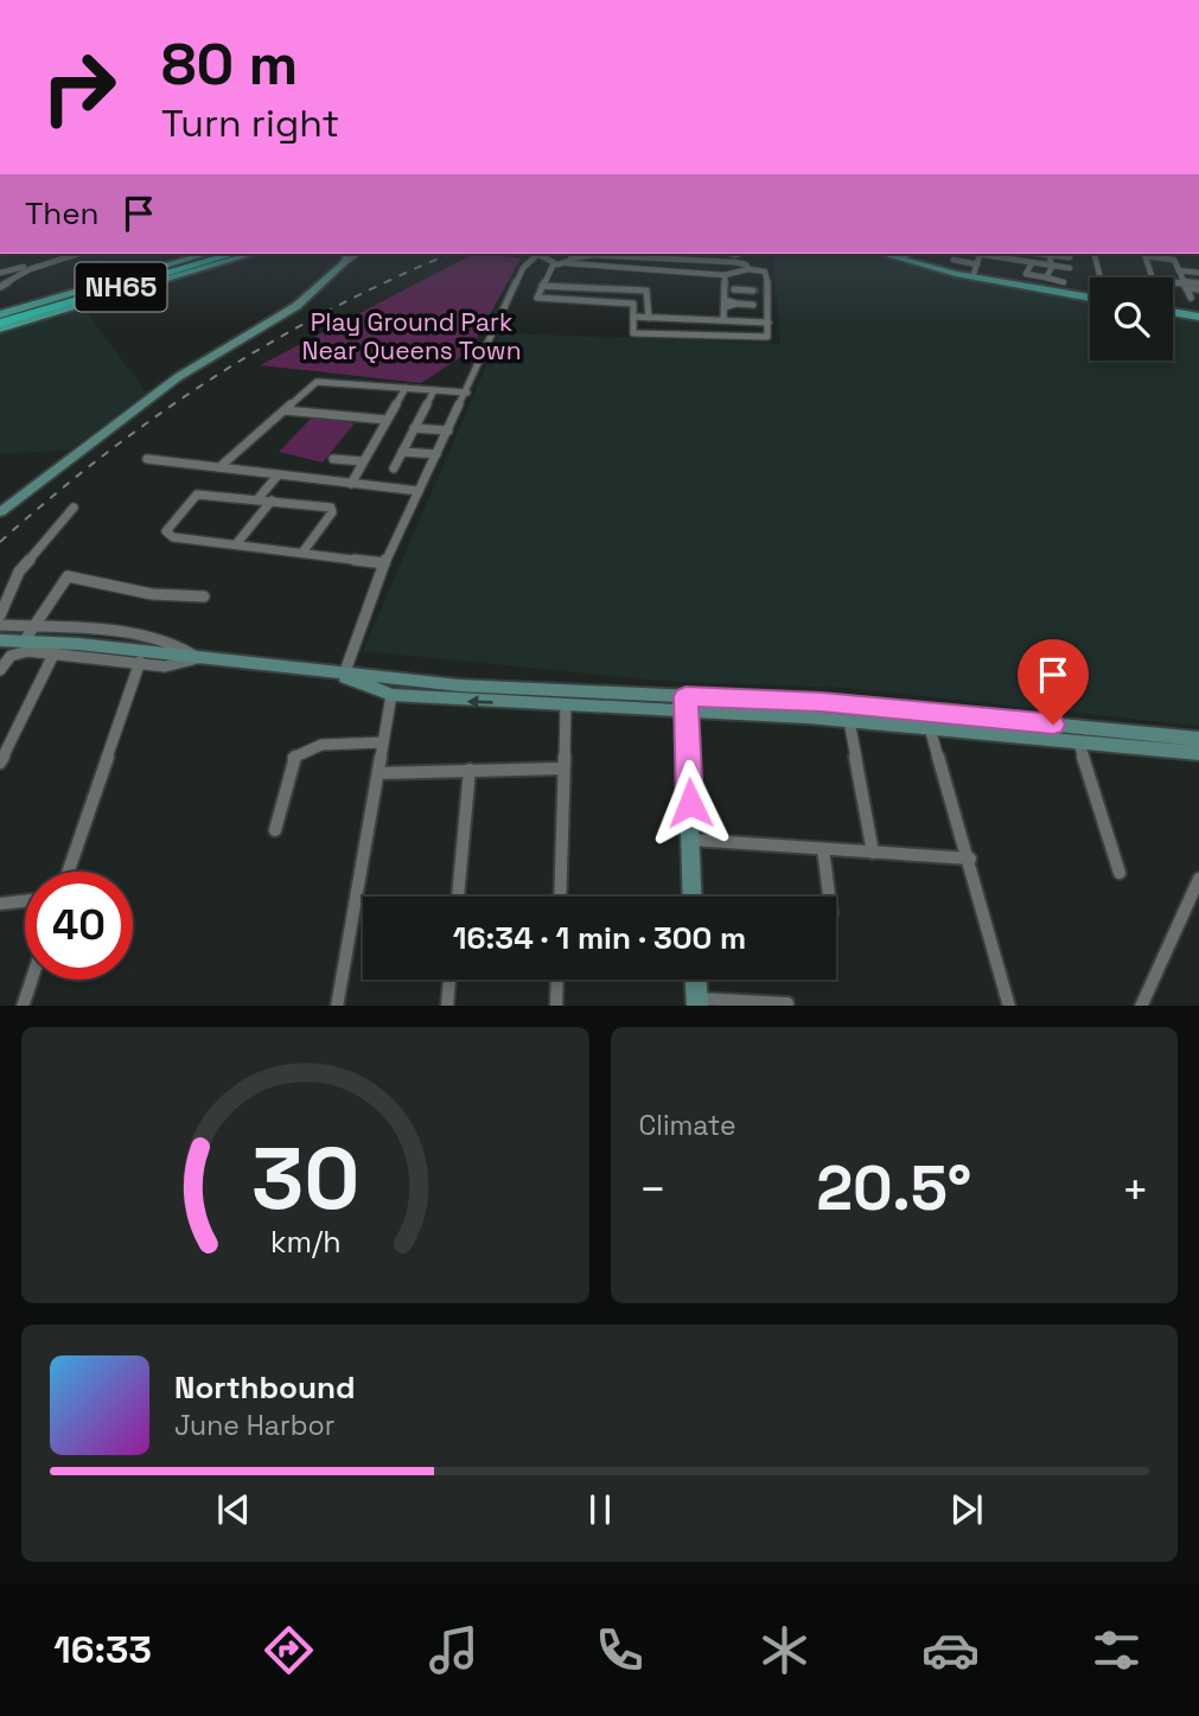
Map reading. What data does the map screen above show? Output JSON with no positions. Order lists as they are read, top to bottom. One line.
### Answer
{"streets":{"highway":["NH65"]},"parks":["Play Ground Park Near Queens Town"],"page":{"turn":["80 m","Turn right"],"then":"Then","limit":"40","trip":"16:34 · 1 min · 300 m","tile":"Climate","heat":["−","20.5°","+"],"song":["Northbound","June Harbor"],"tabs":"16:33","gauge":["30","km/h"]}}
